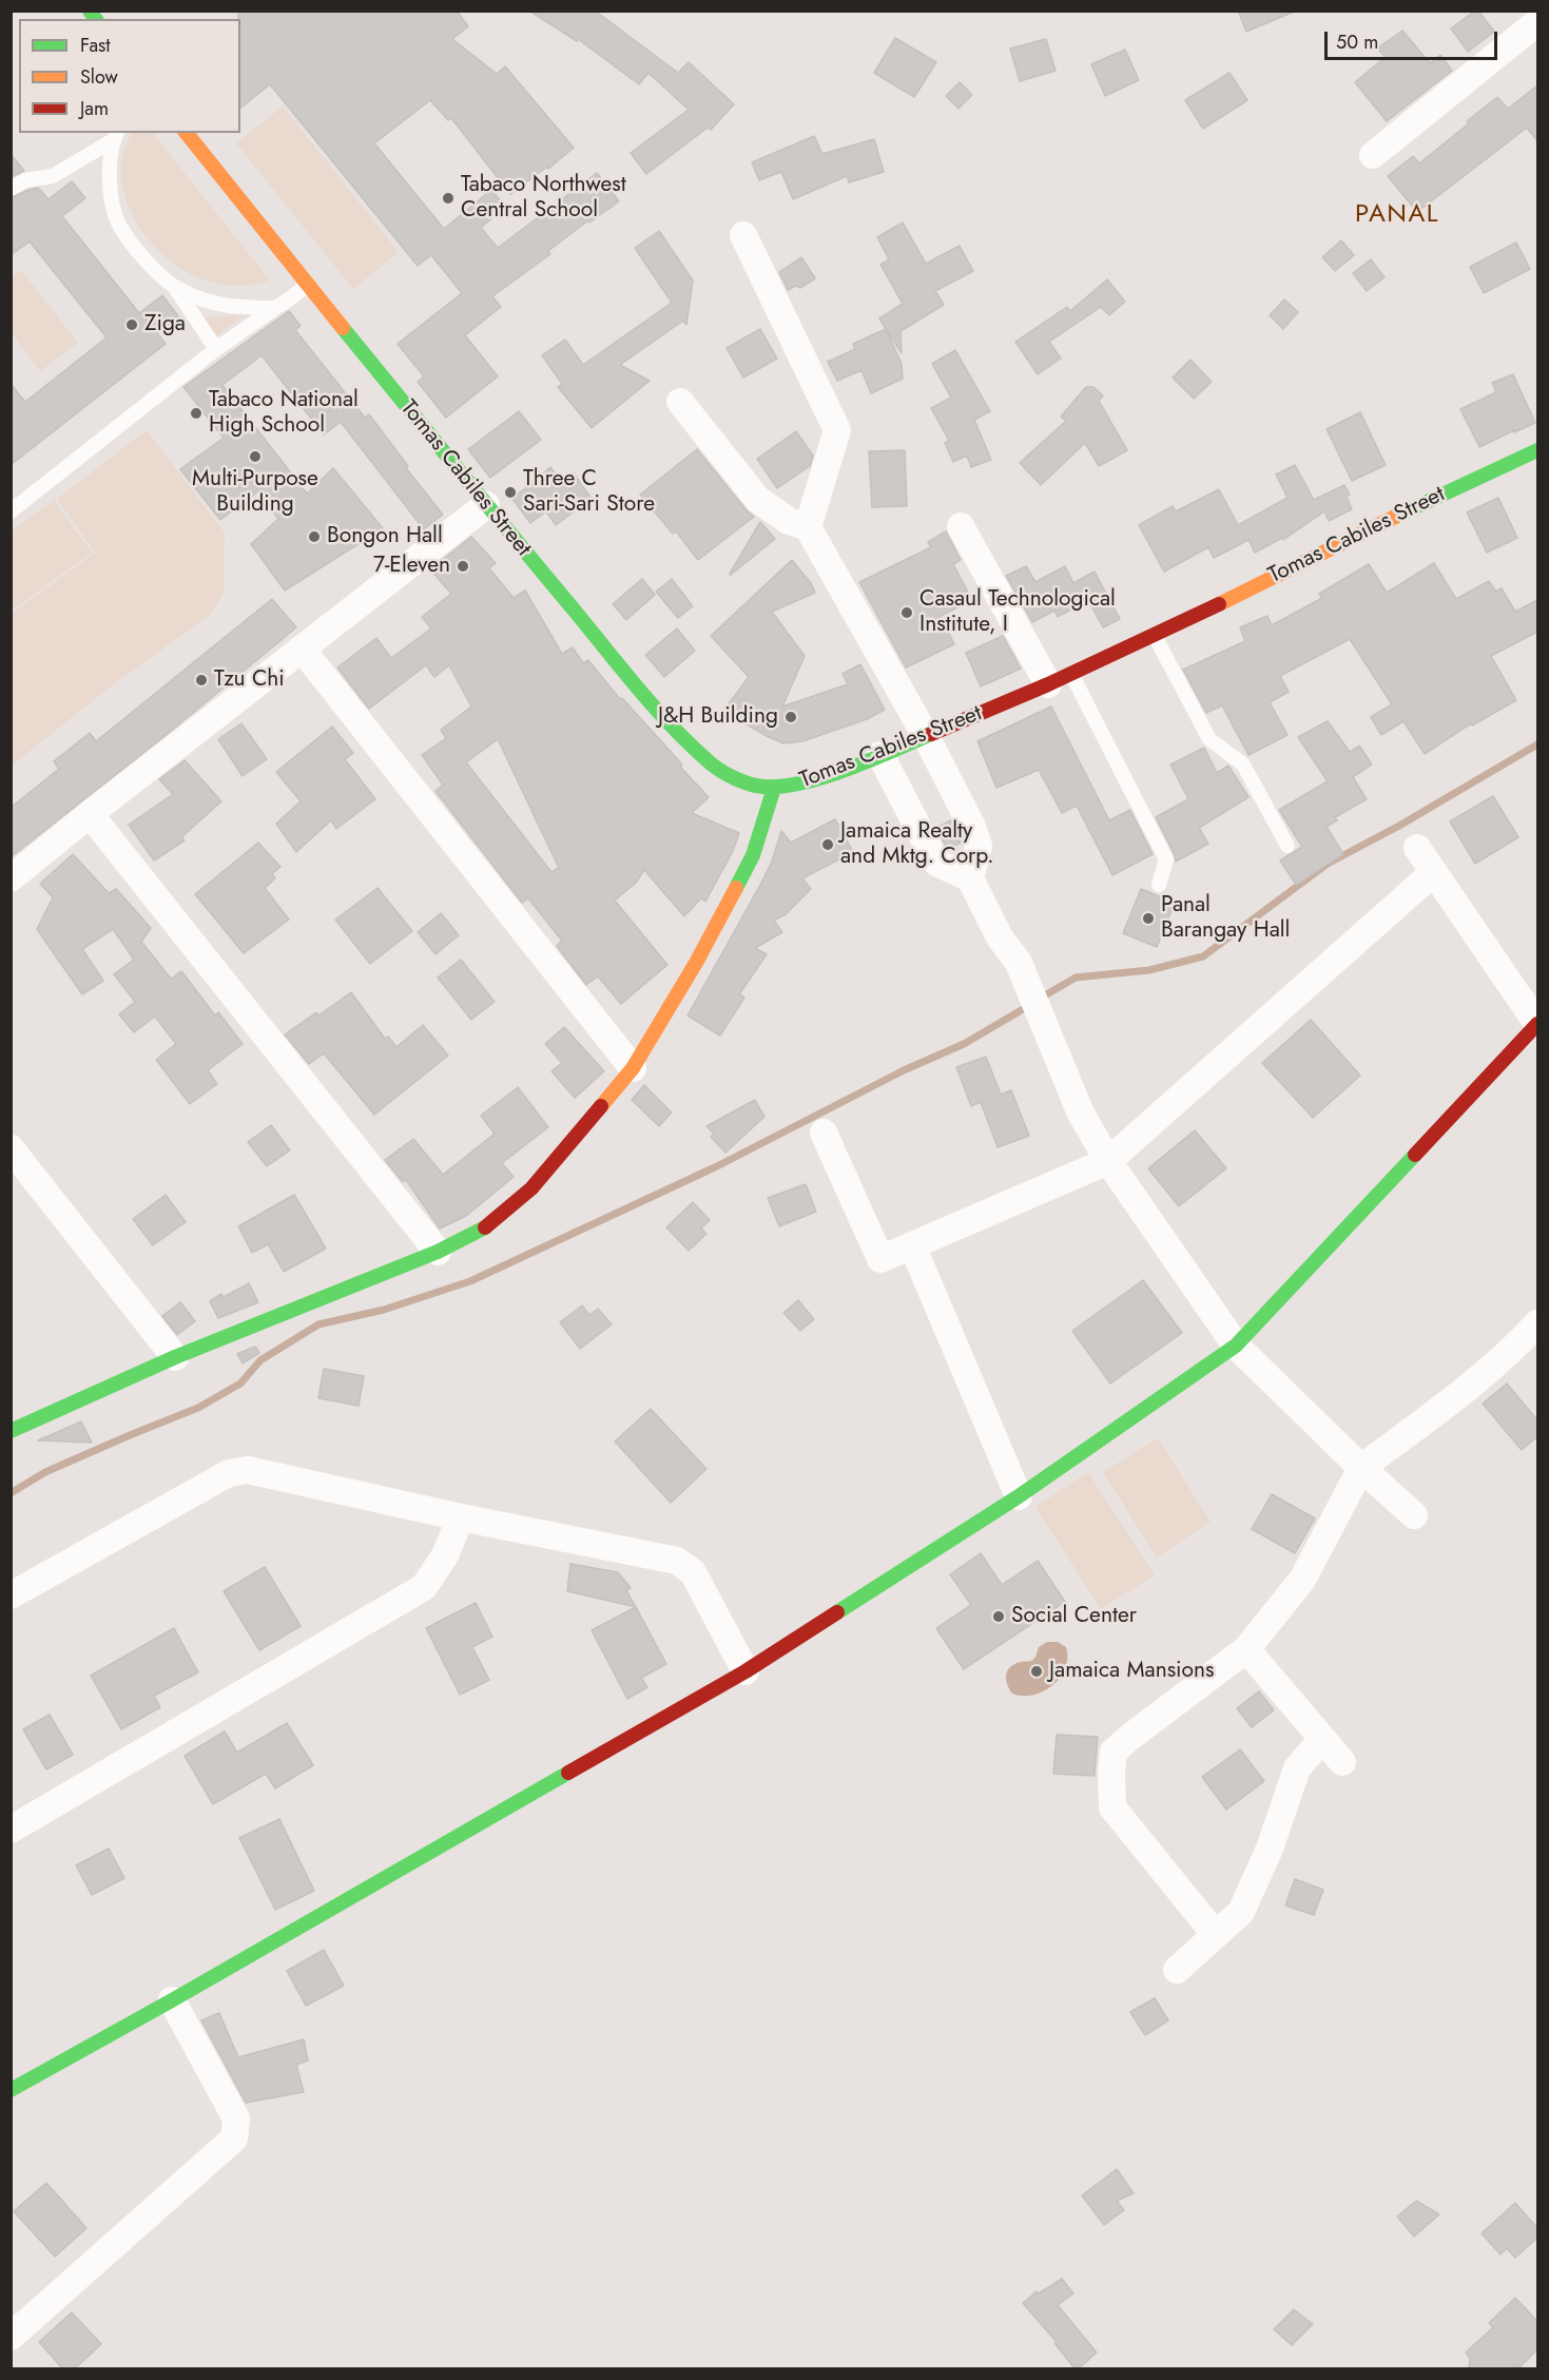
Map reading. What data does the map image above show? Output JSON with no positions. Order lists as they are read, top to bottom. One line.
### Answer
{"streets":{"street":["Tomas Cabiles Street"]},"districts":["PANAL"],"places":["Tabaco Northwest Central School","Ziga","Tabaco National High School","Multi-Purpose Building","Three C Sari-Sari Store","Bongon Hall","7-Eleven","Casaul Technological Institute, I","Tzu Chi","J&H Building","Jamaica Realty and Mktg. Corp.","Panal Barangay Hall","Social Center","Jamaica Mansions"],"legend":["Fast","Slow","Jam"],"scale_bar":"50 m"}
